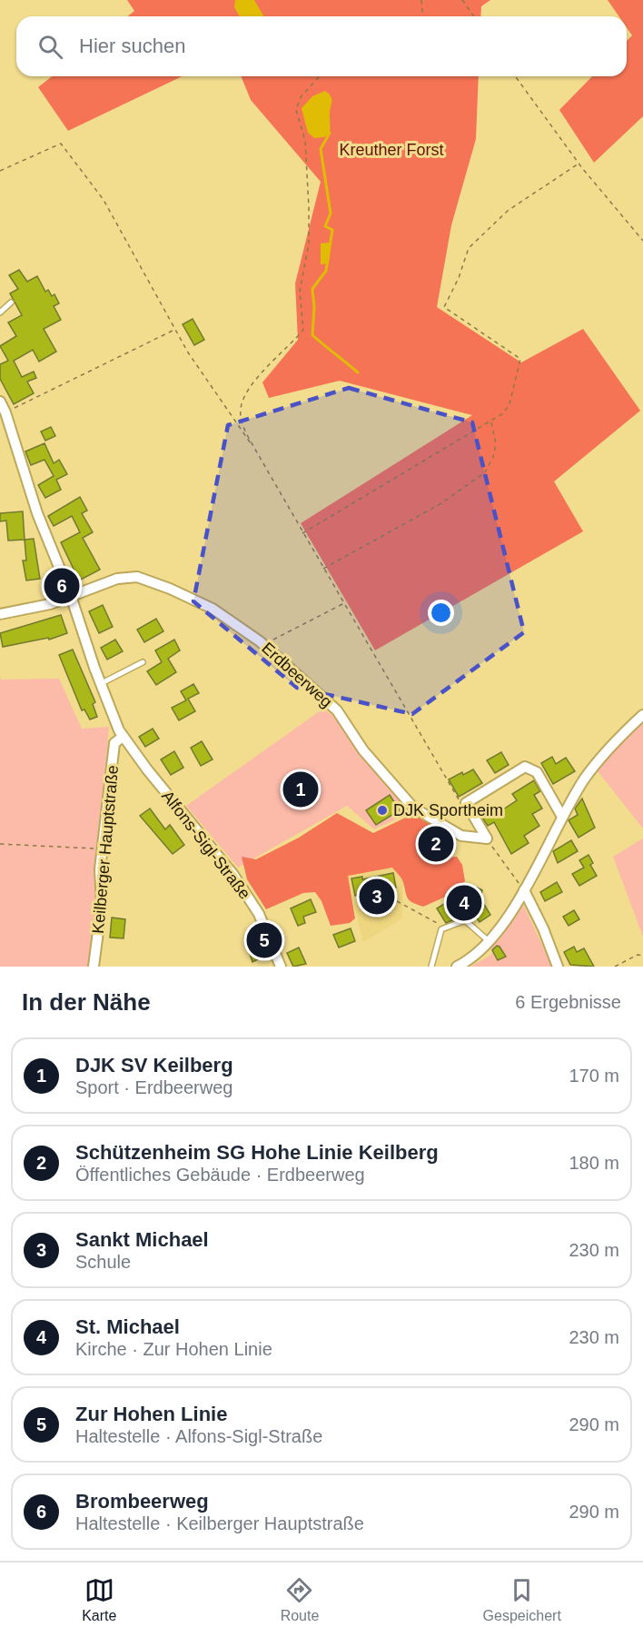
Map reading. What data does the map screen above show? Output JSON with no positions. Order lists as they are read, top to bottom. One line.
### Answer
{"streets":{"street":["Erdbeerweg","Alfons-Sigl-Straße","Keilberger Hauptstraße"]},"crossings":[["Alfons-Sigl-Straße","Keilberger Hauptstraße"]],"parks":["Kreuther Forst"],"places":["DJK Sportheim"],"page":{"search":"Hier suchen","pins":["6","1","2","3","4","5"],"heading":["In der Nähe","6 Ergebnisse"],"list":[{"mark":"1","name":"DJK SV Keilberg","note":"Sport · Erdbeerweg","value":"170 m"},{"mark":"2","name":"Schützenheim SG Hohe Linie Keilberg","note":"Öffentliches Gebäude · Erdbeerweg","value":"180 m"},{"mark":"3","name":"Sankt Michael","note":"Schule","value":"230 m"},{"mark":"4","name":"St. Michael","note":"Kirche · Zur Hohen Linie","value":"230 m"},{"mark":"5","name":"Zur Hohen Linie","note":"Haltestelle · Alfons-Sigl-Straße","value":"290 m"},{"mark":"6","name":"Brombeerweg","note":"Haltestelle · Keilberger Hauptstraße","value":"290 m"}],"nav":["Karte","Route","Gespeichert"]}}
